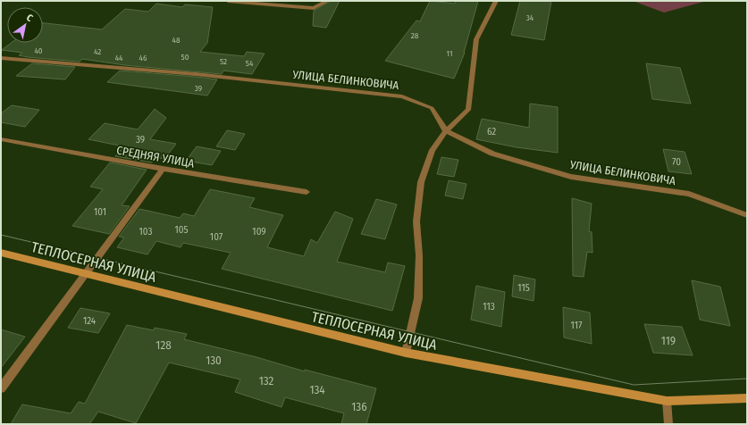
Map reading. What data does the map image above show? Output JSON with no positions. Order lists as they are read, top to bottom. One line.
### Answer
{"streets":{"main road":["ТЕПЛОСЕРНАЯ УЛИЦА"],"street":["УЛИЦА БЕЛИНКОВИЧА","СРЕДНЯЯ УЛИЦА"]},"house_numbers":["34","28","48","40","42","11","50","44","46","52","54","39","62","39","70","101","105","103","109","107","115","113","124","117","119","128","130","132","134","136"],"north":"top right"}
